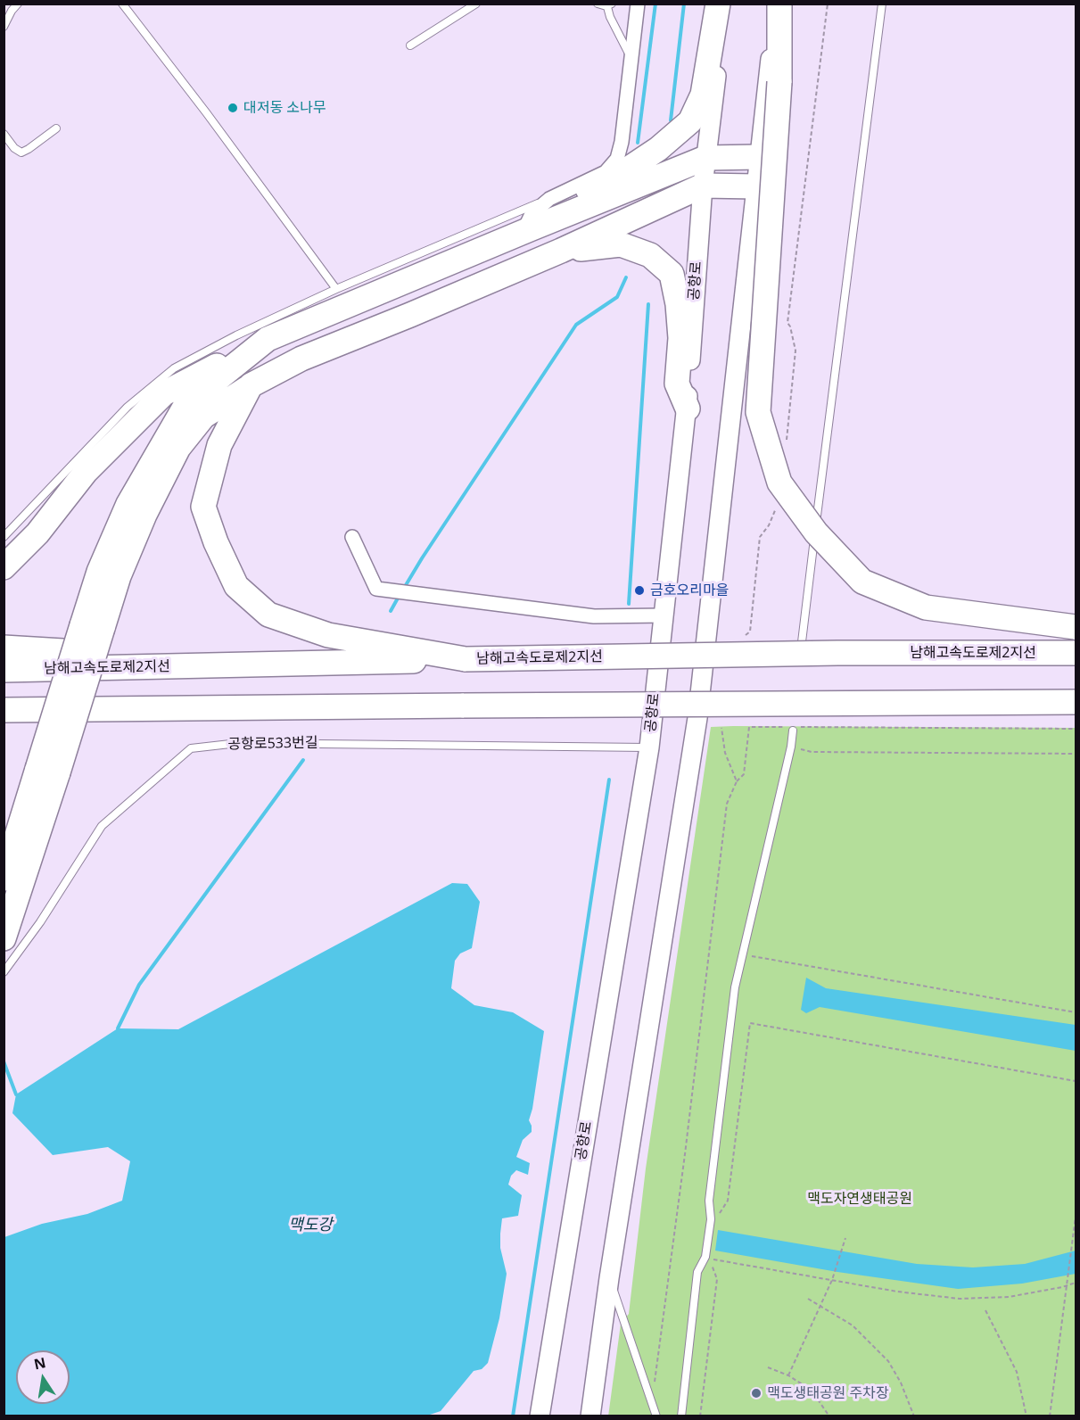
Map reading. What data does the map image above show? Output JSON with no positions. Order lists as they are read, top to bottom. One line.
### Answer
{"streets":{"highway":["남해고속도로제2지선"],"main road":["공항로"],"lane":["공항로533번길"]},"crossings":[["공항로","공항로533번길"]],"water":["맥도강"],"parks":["맥도자연생태공원"],"places":["대저동 소나무","금호오리마을","맥도생태공원 주차장"],"north":"top"}
